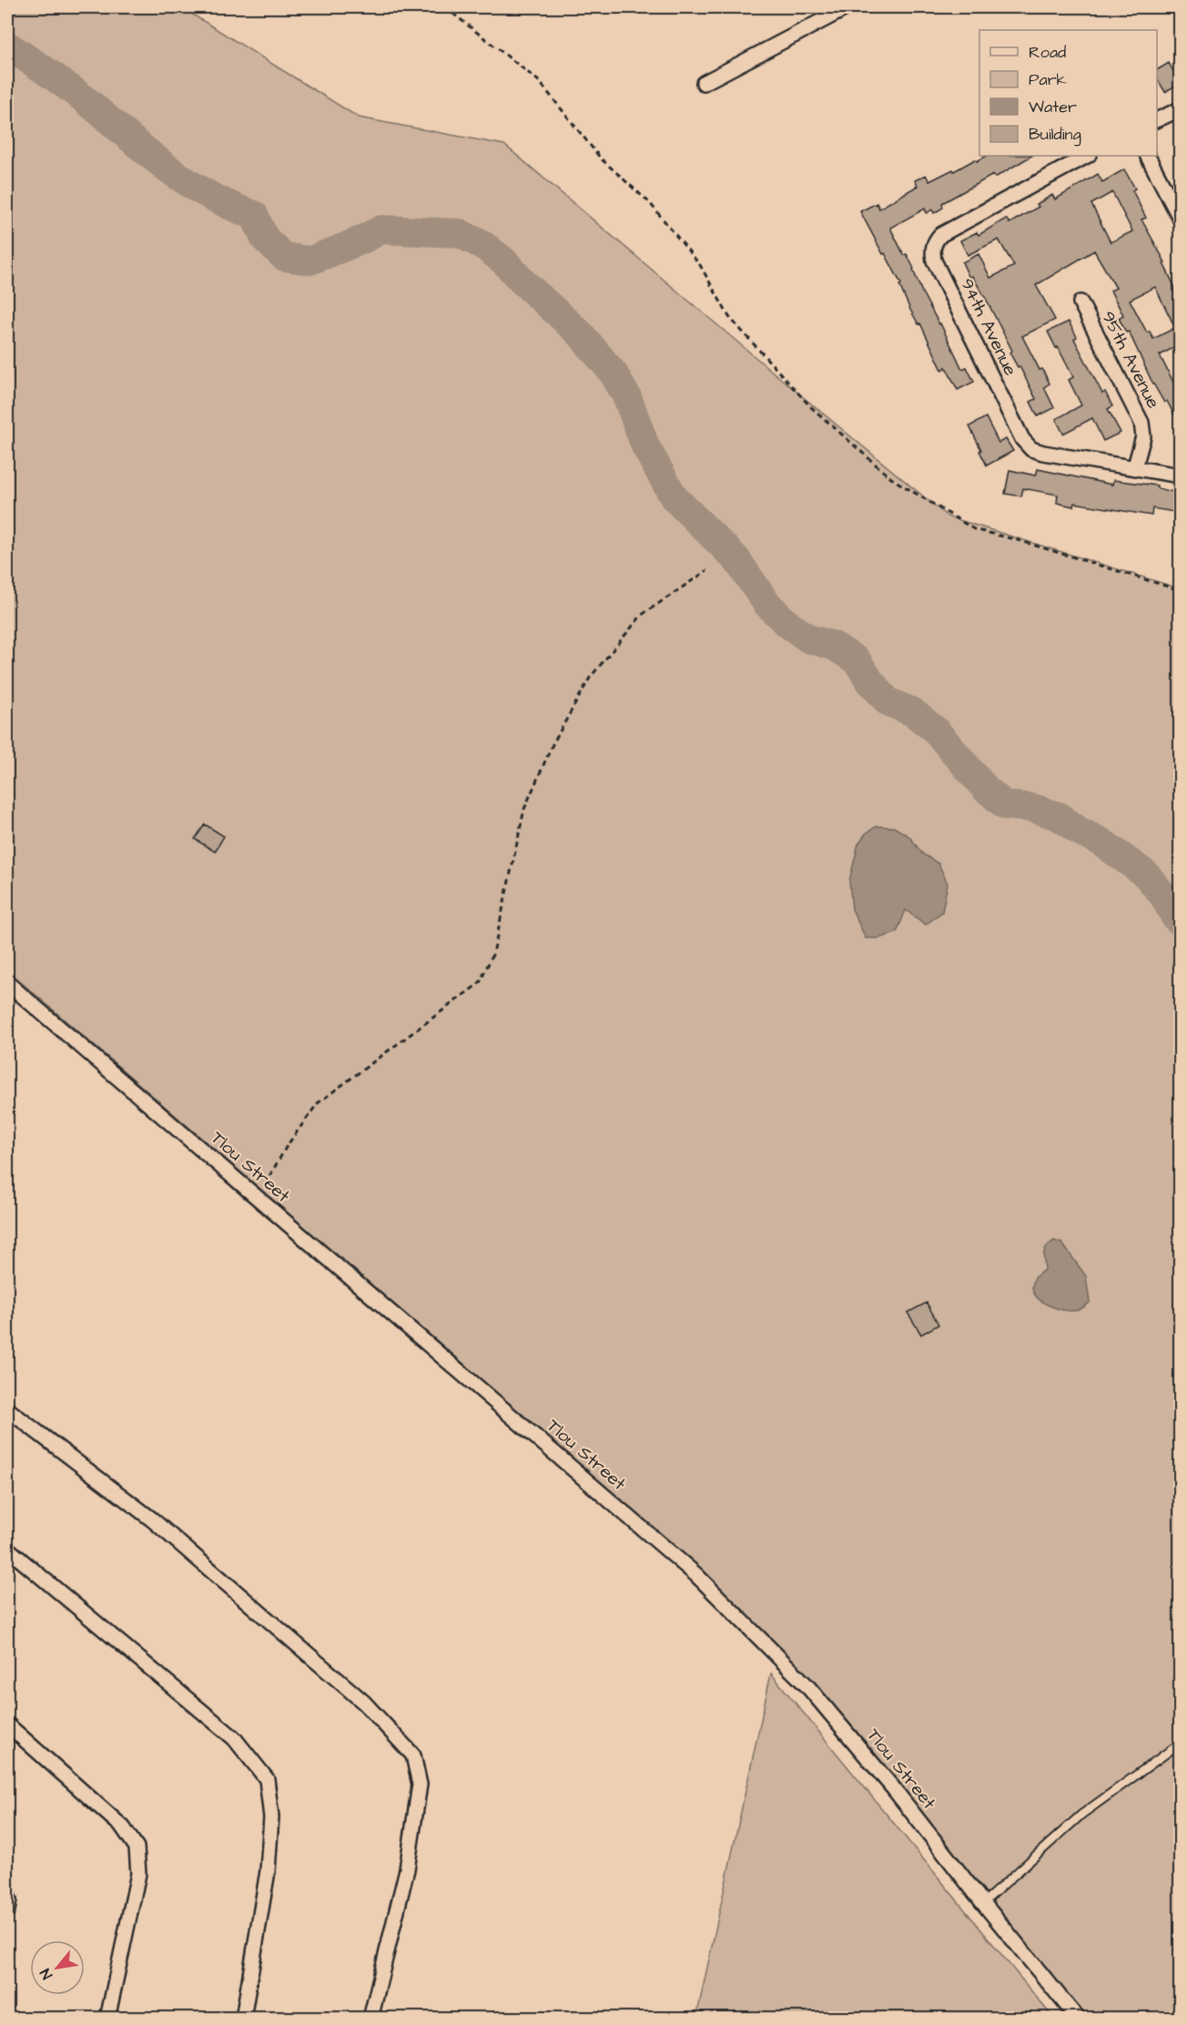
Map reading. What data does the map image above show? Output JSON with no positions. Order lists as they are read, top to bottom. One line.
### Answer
{"streets":{"street":["94th Avenue","95th Avenue","Tlou Street"]},"crossings":[["94th Avenue","95th Avenue"]],"legend":["Road","Park","Water","Building"],"north":"bottom left"}
